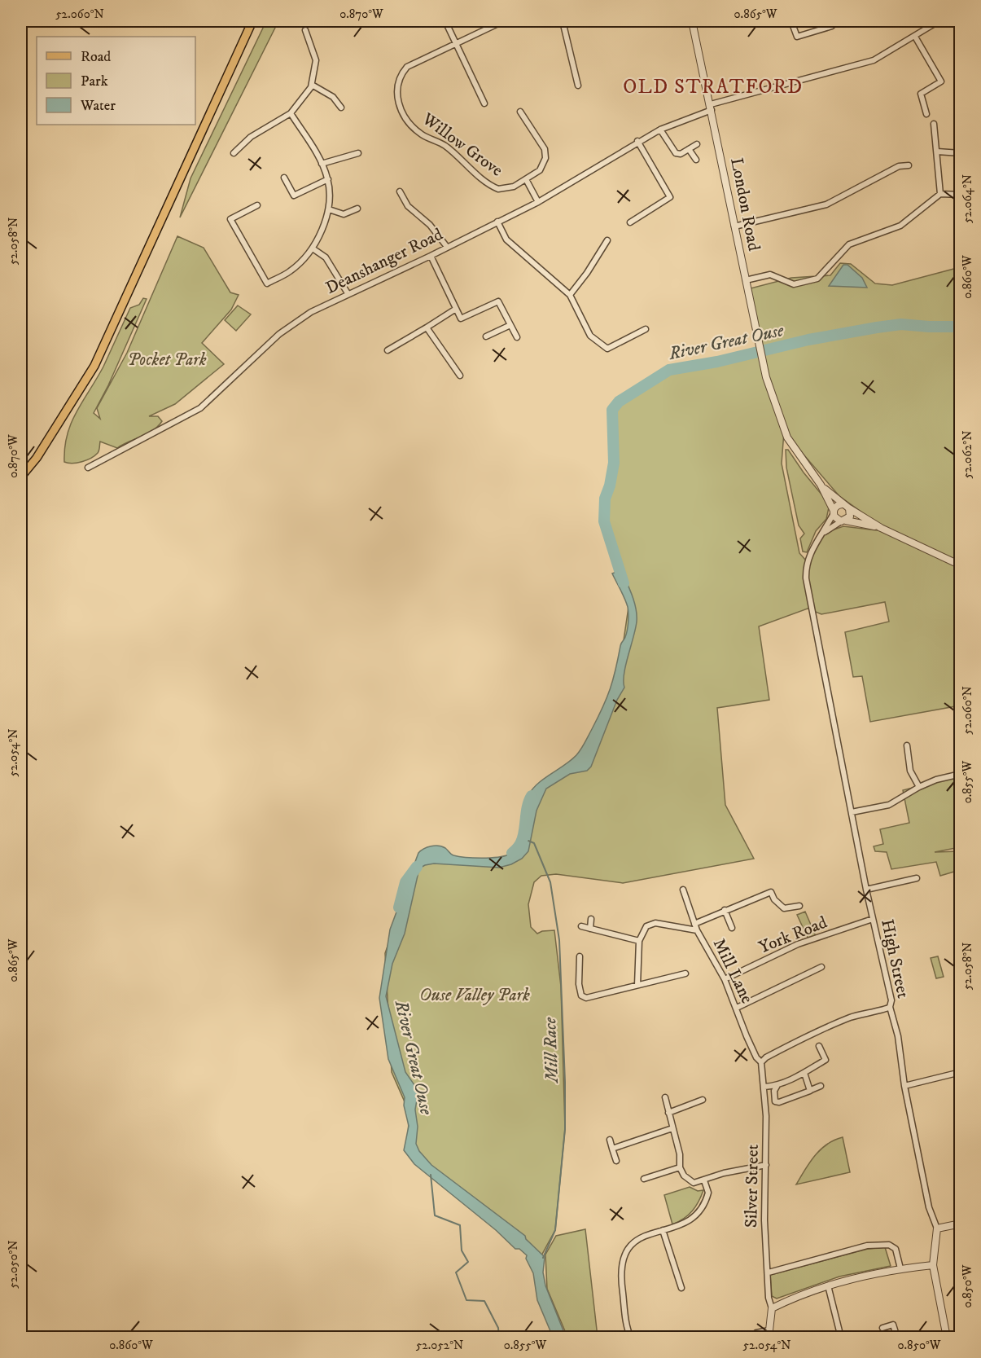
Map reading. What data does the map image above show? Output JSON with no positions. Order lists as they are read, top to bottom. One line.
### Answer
{"streets":{"street":["Willow Grove","London Road","Deanshanger Road","York Road","High Street","Mill Lane","Silver Street"]},"crossings":[["Willow Grove","Deanshanger Road"],["London Road","Deanshanger Road"],["York Road","High Street"],["York Road","Mill Lane"],["Mill Lane","Silver Street"]],"districts":["OLD STRATFORD"],"water":["River Great Ouse","Mill Race"],"parks":["Pocket Park","Ouse Valley Park"],"legend":["Road","Park","Water"],"coordinates":["52.060°N","0.870°W","0.865°W","52.064°N","52.058°N","0.860°W","52.062°N","52.054°N","0.855°W","52.050°N","0.850°W","52.052°N"]}
